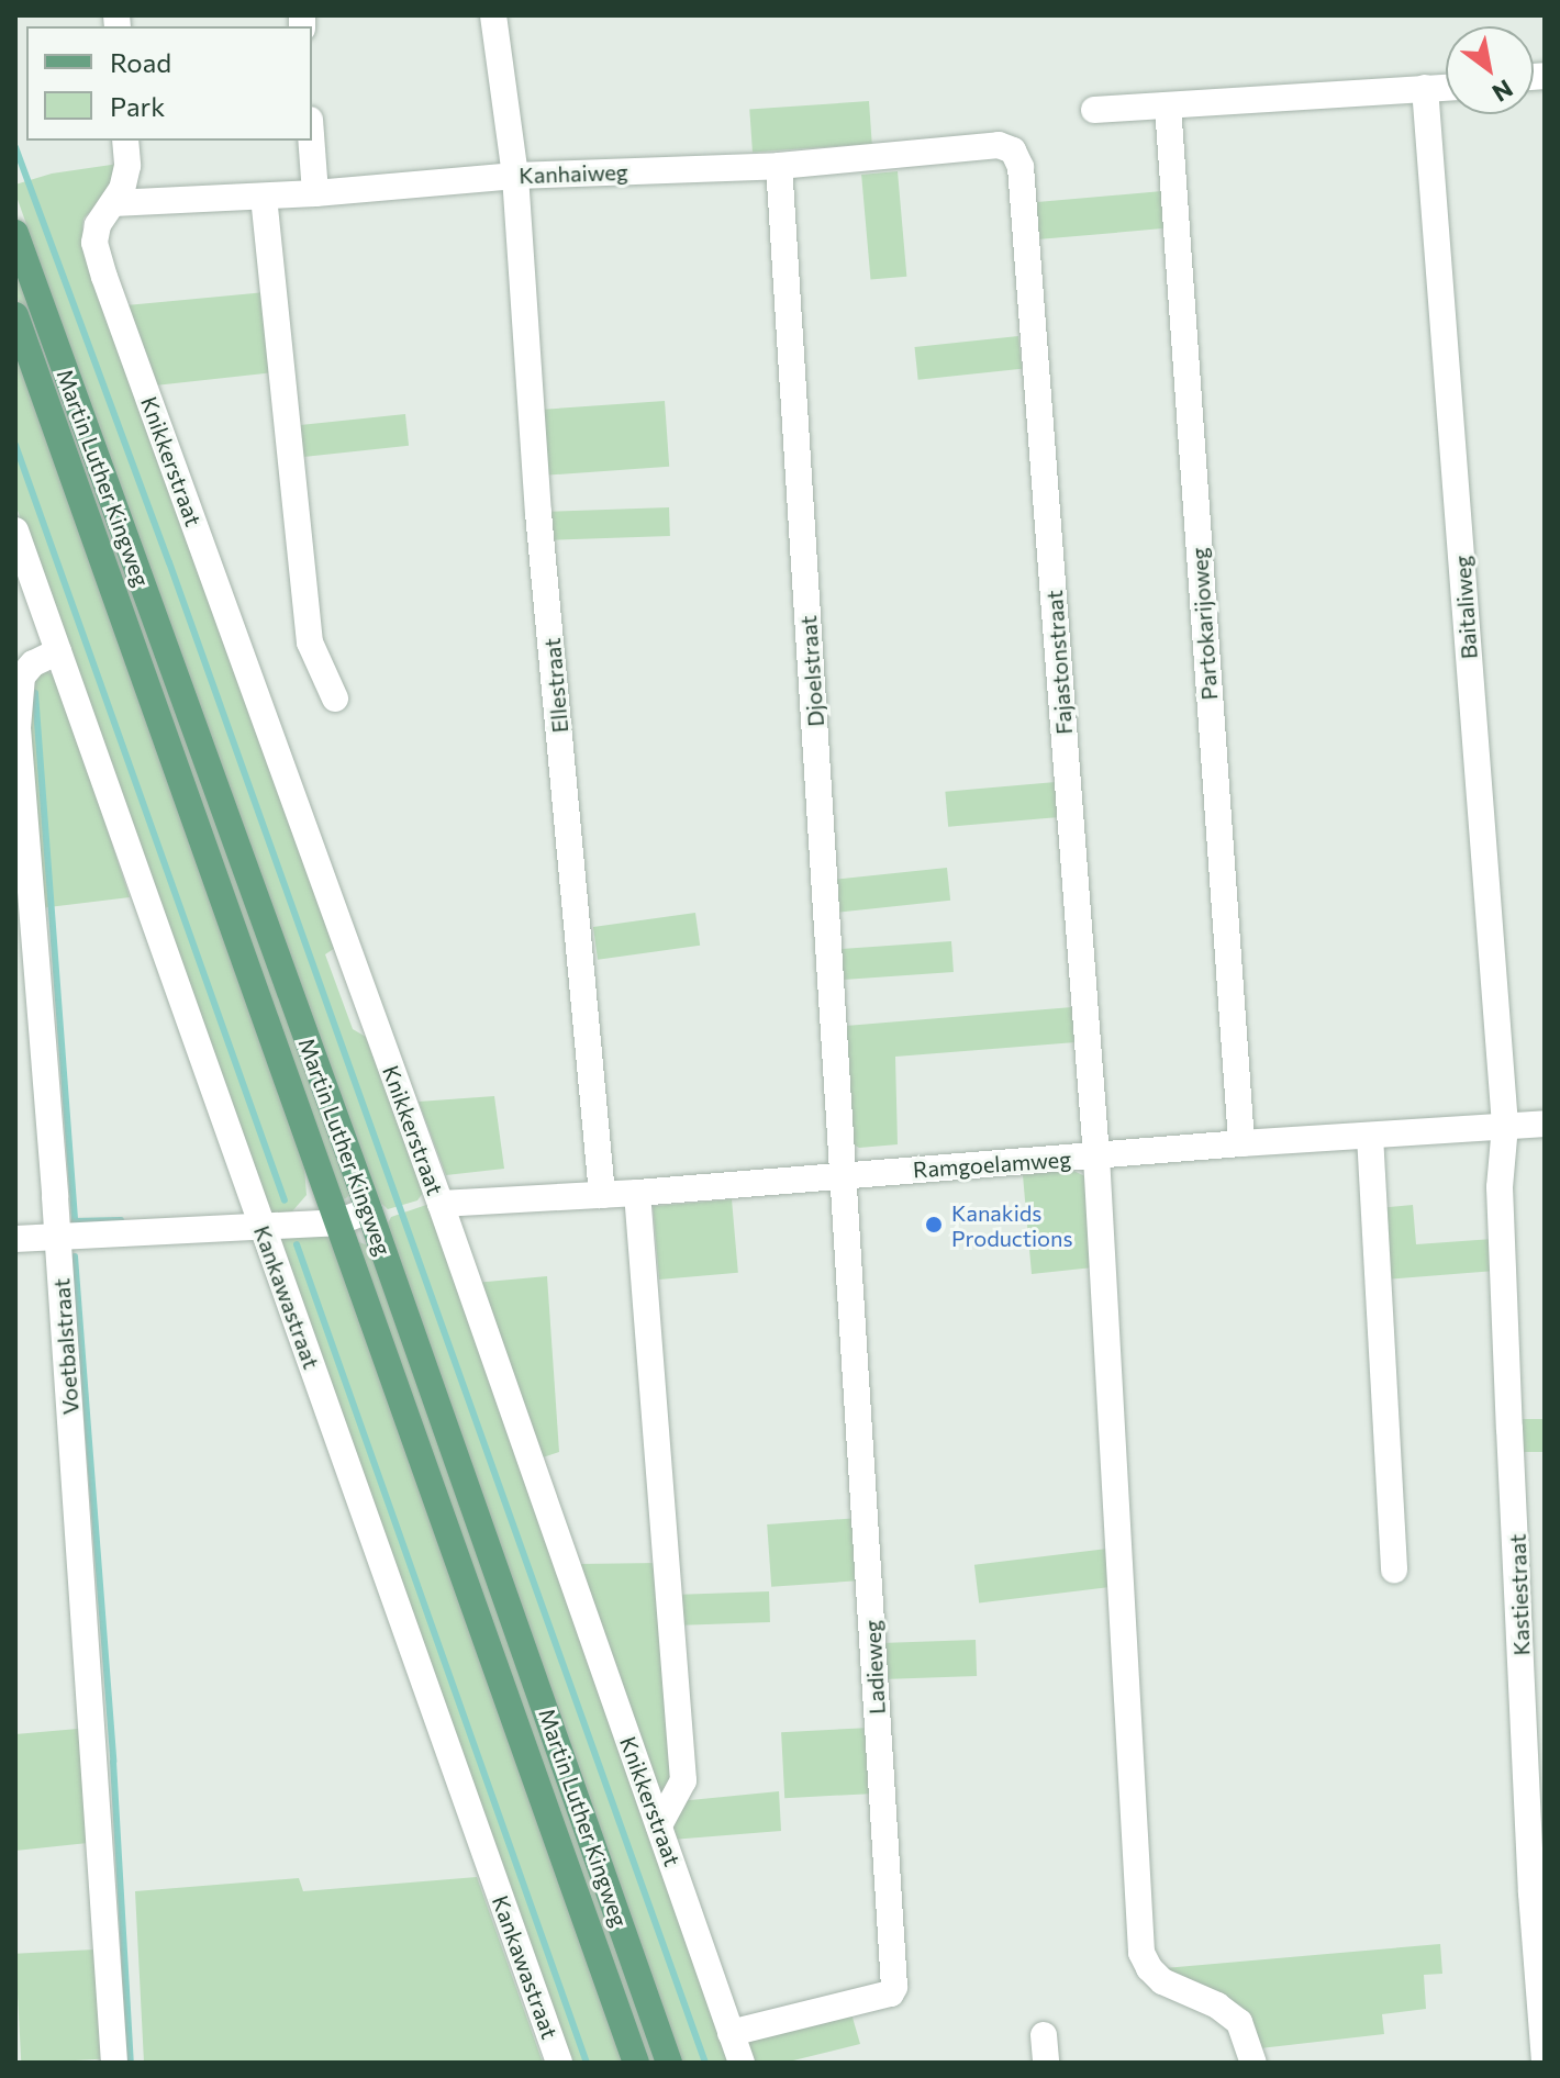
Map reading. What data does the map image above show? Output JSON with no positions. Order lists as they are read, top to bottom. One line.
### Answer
{"streets":{"main road":["Martin Luther Kingweg"],"street":["Kanhaiweg","Knikkerstraat","Baitaliweg","Partokarijoweg","Fajastonstraat","Djoelstraat","Ellestraat","Ramgoelamweg","Kankawastraat","Voetbalstraat","Kastiestraat","Ladieweg"]},"crossings":[["Kanhaiweg","Knikkerstraat"],["Kanhaiweg","Fajastonstraat"],["Kanhaiweg","Djoelstraat"],["Kanhaiweg","Ellestraat"],["Knikkerstraat","Ramgoelamweg"],["Knikkerstraat","Ladieweg"],["Baitaliweg","Ramgoelamweg"],["Baitaliweg","Kastiestraat"],["Partokarijoweg","Ramgoelamweg"],["Fajastonstraat","Ramgoelamweg"],["Djoelstraat","Ramgoelamweg"],["Djoelstraat","Ladieweg"],["Ellestraat","Ramgoelamweg"],["Ramgoelamweg","Kastiestraat"],["Ramgoelamweg","Ladieweg"],["Kankawastraat","Voetbalstraat"]],"places":["Kanakids Productions"],"legend":["Road","Park"],"north":"bottom right"}
